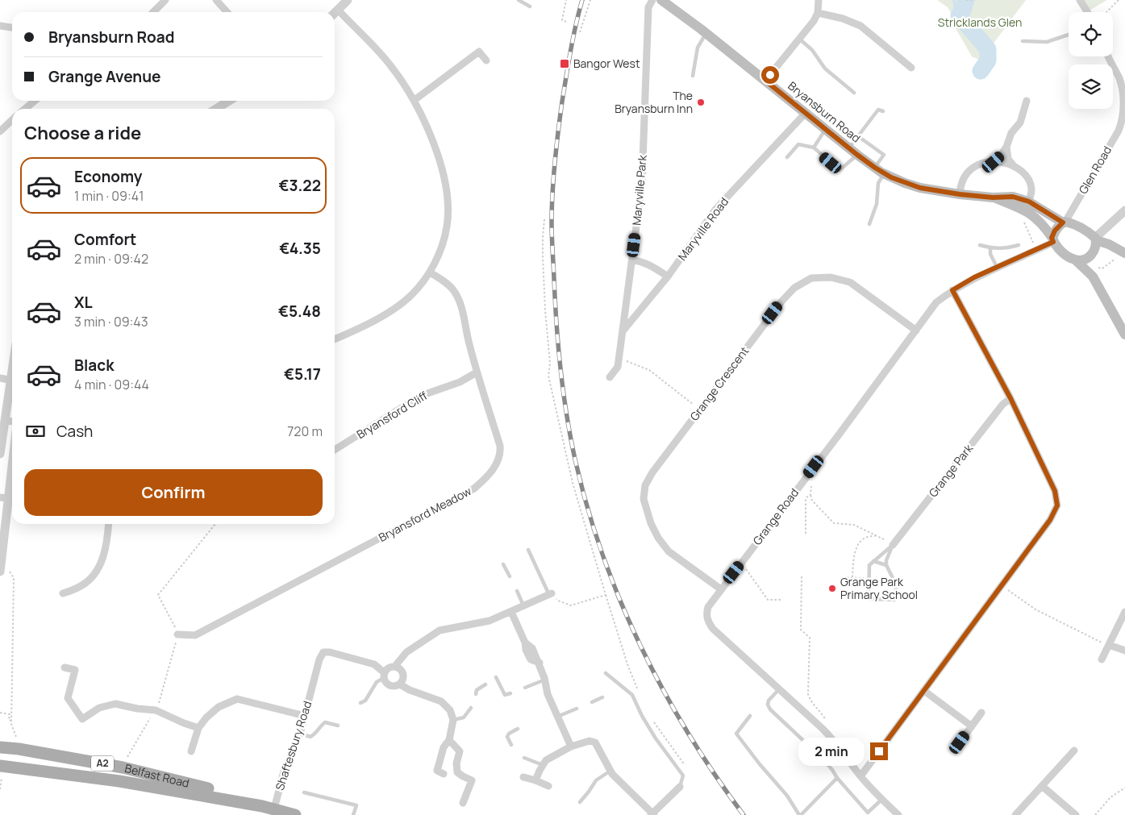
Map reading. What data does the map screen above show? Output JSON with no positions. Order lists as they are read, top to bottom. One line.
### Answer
{"streets":{"main road":["Bryansburn Road","A2","Belfast Road"],"street":["Glen Road","Maryville Park","Maryville Road","Grange Crescent","Bryansford Cliff","Grange Park","Bryansford Meadow","Grange Road","Shaftesbury Road"]},"crossings":[["Bryansburn Road","Glen Road"],["Bryansburn Road","Maryville Road"],["Bryansburn Road","Grange Road"],["Maryville Park","Maryville Road"],["Grange Crescent","Grange Road"],["Bryansford Cliff","Bryansford Meadow"],["Shaftesbury Road","Belfast Road"]],"parks":["Stricklands Glen"],"places":{"transit":["Bangor West"],"other":["The Bryansburn Inn","Grange Park Primary School"]},"page":{"banner":["Bryansburn Road","Grange Avenue"],"heading":"Choose a ride","list":[{"name":"Economy","note":"1 min · 09:41","value":"€3.22"},{"name":"Comfort","note":"2 min · 09:42","value":"€4.35"},{"name":"XL","note":"3 min · 09:43","value":"€5.48"},{"name":"Black","note":"4 min · 09:44","value":"€5.17"}],"pay":["Cash","720 m"],"buttons":"Confirm","bubble":"2 min"}}
